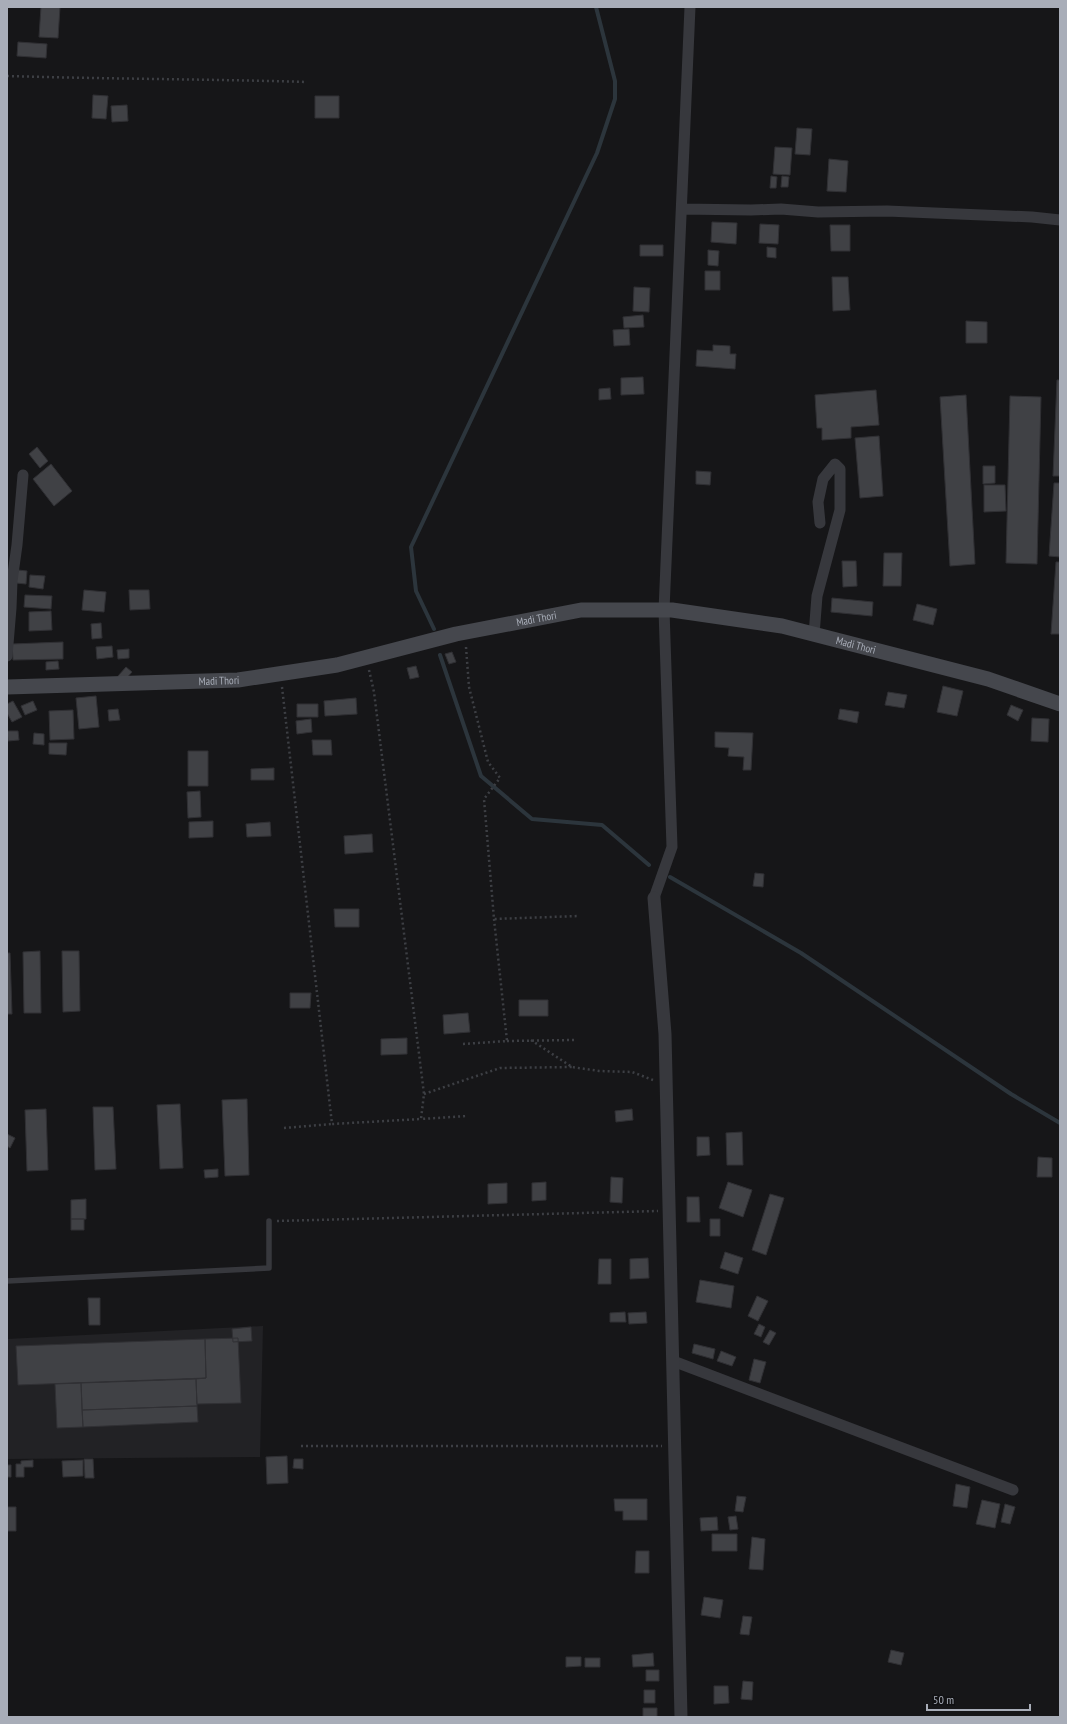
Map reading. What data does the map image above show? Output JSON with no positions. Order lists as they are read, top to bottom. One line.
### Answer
{"streets":{"main road":["Madi Thori"]},"scale_bar":"50 m"}
